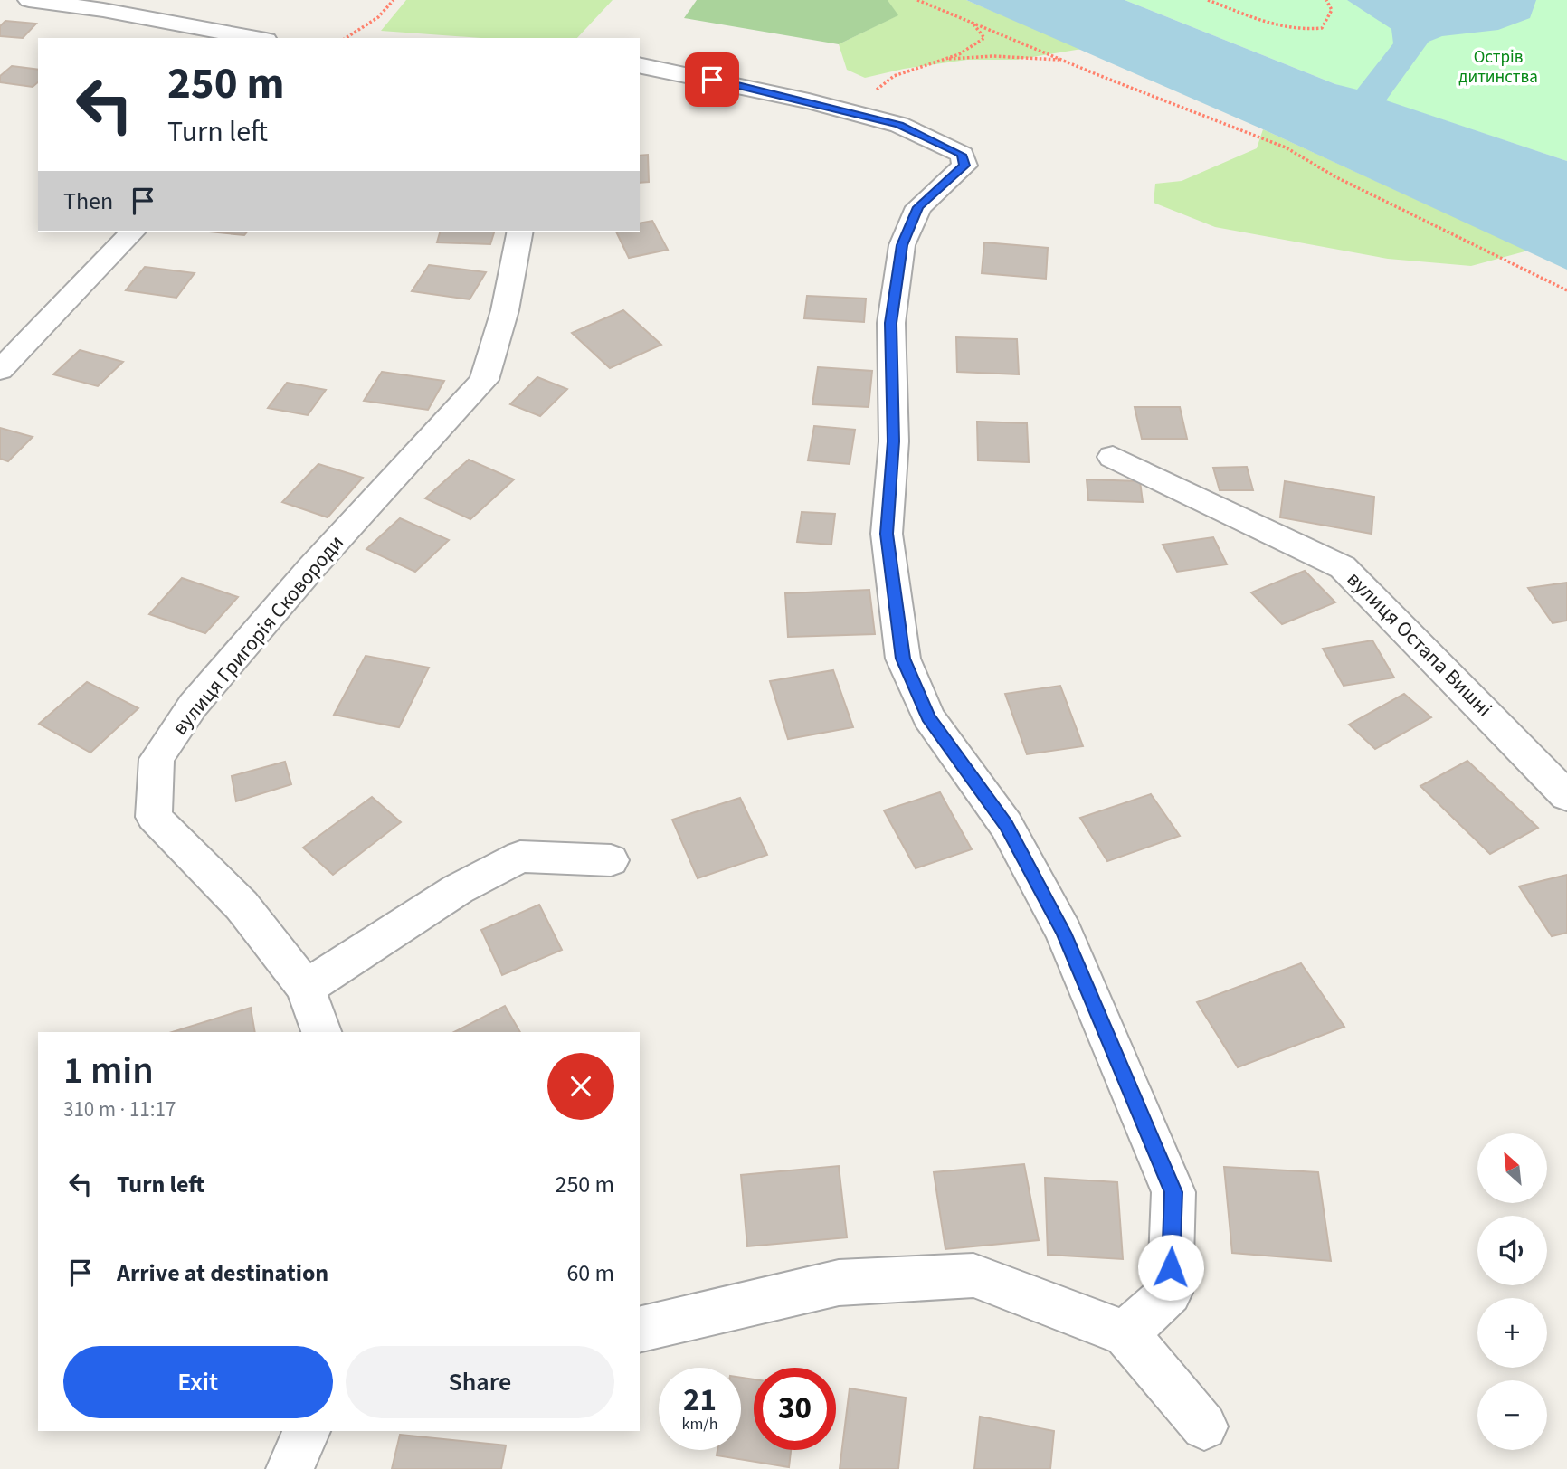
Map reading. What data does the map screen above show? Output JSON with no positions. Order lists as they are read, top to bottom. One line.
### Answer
{"streets":{"street":["вулиця Григорія Сковороди","вулиця Остапа Вишні"]},"parks":["Острів дитинства"],"north":"top left","page":{"turn":["250 m","Turn left"],"then":"Then","heading":["1 min","310 m · 11:17"],"map_buttons":["+","−"],"list":[{"name":"Turn left","value":"250 m"},{"name":"Arrive at destination","value":"60 m"}],"buttons":["Exit","Share"],"speed":"21 km/h","limit":"30"}}
